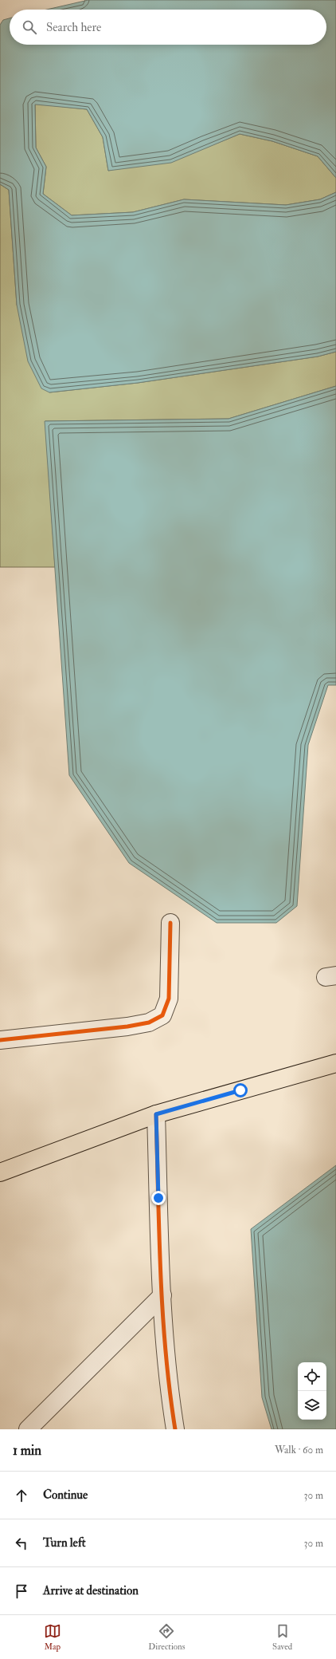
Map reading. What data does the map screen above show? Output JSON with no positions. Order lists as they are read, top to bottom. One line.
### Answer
{"page":{"search":"Search here","heading":["1 min","Walk · 60 m"],"list":[["Continue","30 m"],["Turn left","30 m"],"Arrive at destination"],"nav":["Map","Directions","Saved"]}}
